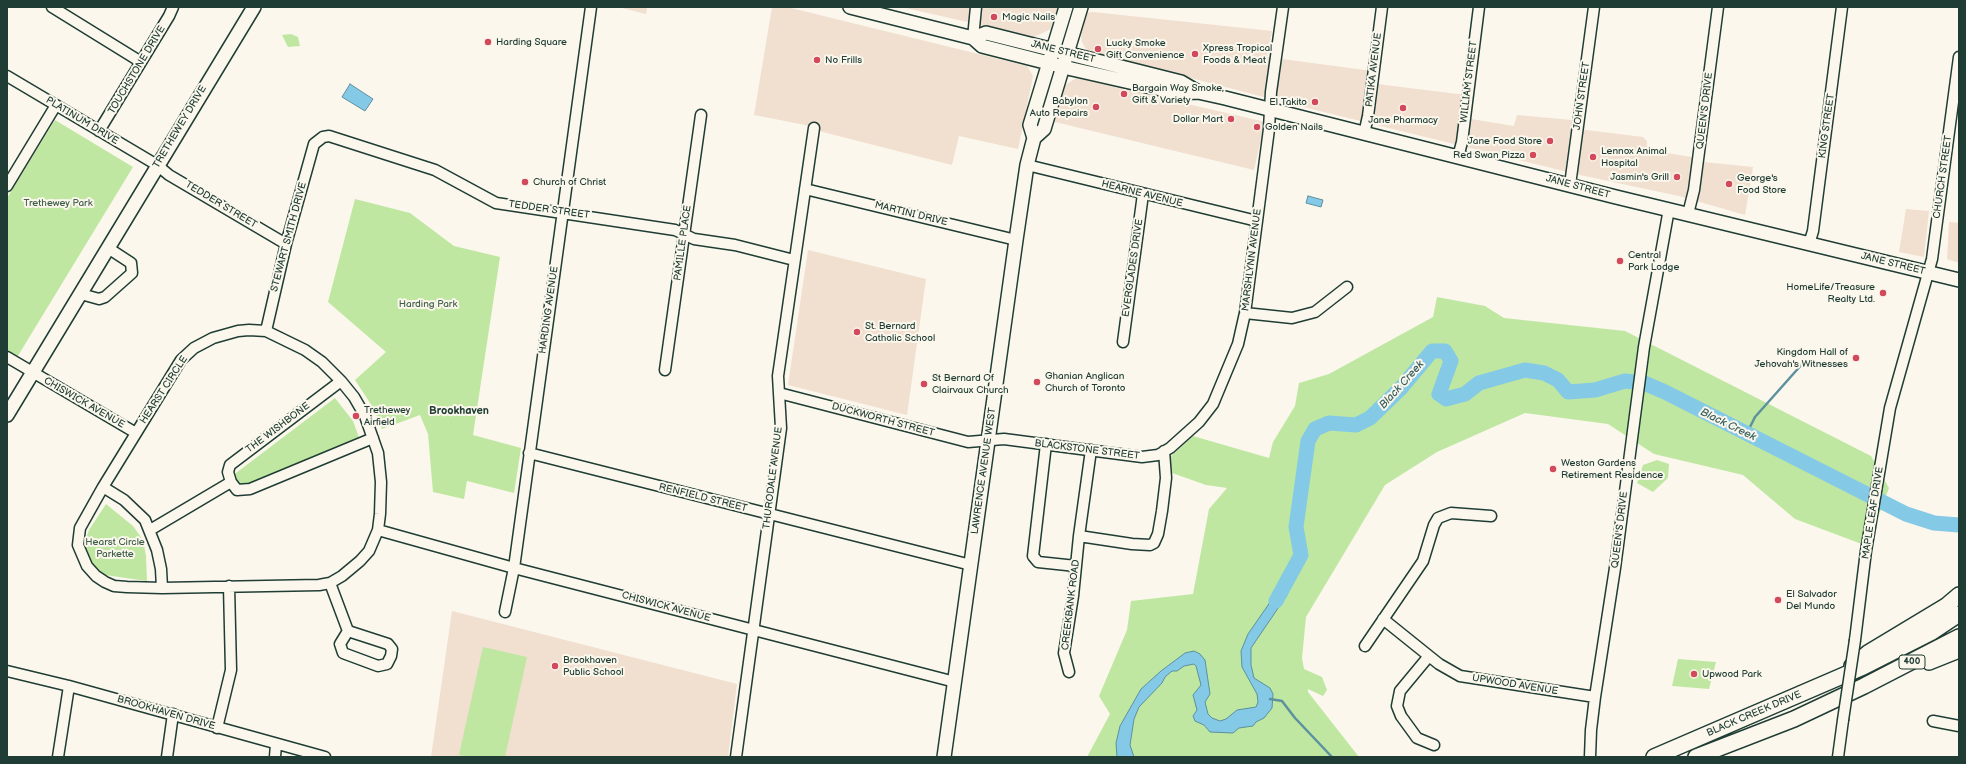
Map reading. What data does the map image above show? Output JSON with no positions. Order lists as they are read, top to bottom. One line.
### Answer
{"streets":{"highway":["400","BLACK CREEK DRIVE"],"main road":["JANE STREET","TRETHEWEY DRIVE","LAWRENCE AVENUE WEST"],"street":["TOUCHSTONE DRIVE","PATIKA AVENUE","WILLIAM STREET","JOHN STREET","QUEEN'S DRIVE","PLATINUM DRIVE","KING STREET","CHURCH STREET","HEARNE AVENUE","TEDDER STREET","MARTINI DRIVE","STEWART SMITH DRIVE","PAMILLE PLACE","MARSHLYNN AVENUE","EVERGLADES DRIVE","HARDING AVENUE","HEARST CIRCLE","CHISWICK AVENUE","DUCKWORTH STREET","THE WISHBONE","BLACKSTONE STREET","THURODALE AVENUE","RENFIELD STREET","MAPLE LEAF DRIVE","CREEKBANK ROAD","UPWOOD AVENUE","BROOKHAVEN DRIVE"]},"crossings":[["JANE STREET","PATIKA AVENUE"],["JANE STREET","WILLIAM STREET"],["JANE STREET","JOHN STREET"],["JANE STREET","QUEEN'S DRIVE"],["JANE STREET","KING STREET"],["JANE STREET","CHURCH STREET"],["JANE STREET","MARSHLYNN AVENUE"],["JANE STREET","LAWRENCE AVENUE WEST"],["JANE STREET","MAPLE LEAF DRIVE"],["TOUCHSTONE DRIVE","PLATINUM DRIVE"],["QUEEN'S DRIVE","UPWOOD AVENUE"],["PLATINUM DRIVE","TRETHEWEY DRIVE"],["PLATINUM DRIVE","TEDDER STREET"],["TRETHEWEY DRIVE","TEDDER STREET"],["TRETHEWEY DRIVE","CHISWICK AVENUE"],["CHURCH STREET","MAPLE LEAF DRIVE"],["HEARNE AVENUE","MARSHLYNN AVENUE"],["HEARNE AVENUE","EVERGLADES DRIVE"],["HEARNE AVENUE","LAWRENCE AVENUE WEST"],["TEDDER STREET","STEWART SMITH DRIVE"],["TEDDER STREET","PAMILLE PLACE"],["TEDDER STREET","HARDING AVENUE"],["TEDDER STREET","THURODALE AVENUE"],["MARTINI DRIVE","LAWRENCE AVENUE WEST"],["MARTINI DRIVE","THURODALE AVENUE"],["STEWART SMITH DRIVE","HEARST CIRCLE"],["MARSHLYNN AVENUE","BLACKSTONE STREET"],["HARDING AVENUE","CHISWICK AVENUE"],["HARDING AVENUE","RENFIELD STREET"],["HEARST CIRCLE","CHISWICK AVENUE"],["HEARST CIRCLE","THE WISHBONE"],["CHISWICK AVENUE","LAWRENCE AVENUE WEST"],["CHISWICK AVENUE","THURODALE AVENUE"],["DUCKWORTH STREET","BLACKSTONE STREET"],["DUCKWORTH STREET","LAWRENCE AVENUE WEST"],["DUCKWORTH STREET","THURODALE AVENUE"],["BLACKSTONE STREET","LAWRENCE AVENUE WEST"],["BLACKSTONE STREET","CREEKBANK ROAD"],["LAWRENCE AVENUE WEST","RENFIELD STREET"],["THURODALE AVENUE","RENFIELD STREET"],["400","BLACK CREEK DRIVE"]],"districts":["Brookhaven"],"water":["Black Creek"],"parks":["Trethewey Park","Harding Park","Hearst Circle Parkette"],"places":["Magic Nails","Harding Square","Lucky Smoke Gift Convenience","Xpress Tropical Foods & Meat","No Frills","Bargain Way Smoke, Gift & Variety","El Takito","Babylon Auto Repairs","Jane Pharmacy","Dollar Mart","Golden Nails","Jane Food Store","Red Swan Pizza","Lennox Animal Hospital","Jasmin's Grill","Church of Christ","George's Food Store","Central Park Lodge","HomeLife/Treasure Realty Ltd.","St. Bernard Catholic School","Kingdom Hall of Jehovah's Witnesses","Ghanian Anglican Church of Toronto","St Bernard Of Clairvaux Church","Trethewey Airfield","Weston Gardens Retirement Residence","El Salvador Del Mundo","Brookhaven Public School","Upwood Park"]}
